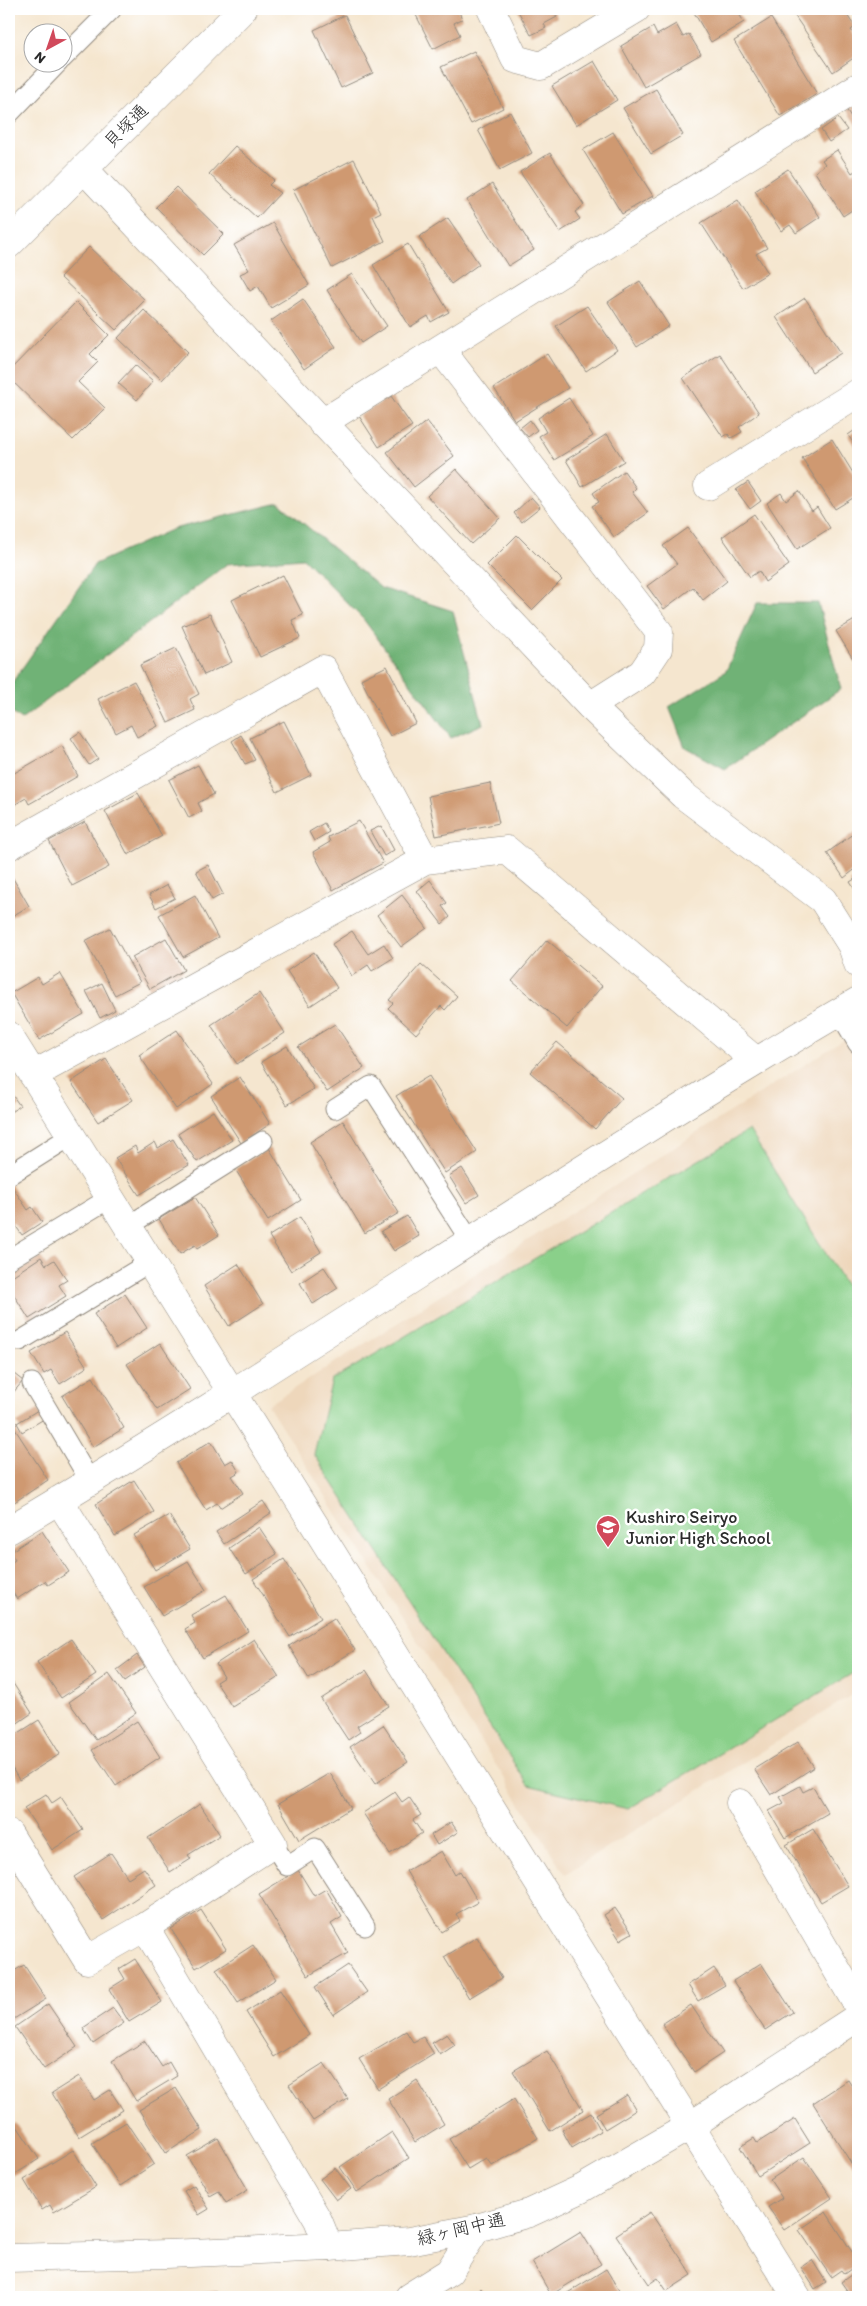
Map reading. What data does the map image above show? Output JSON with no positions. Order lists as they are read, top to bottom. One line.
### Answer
{"streets":{"street":["貝塚通","緑ヶ岡中通"]},"places":{"school or university":["Kushiro Seiryo Junior High School"]},"north":"bottom left"}
